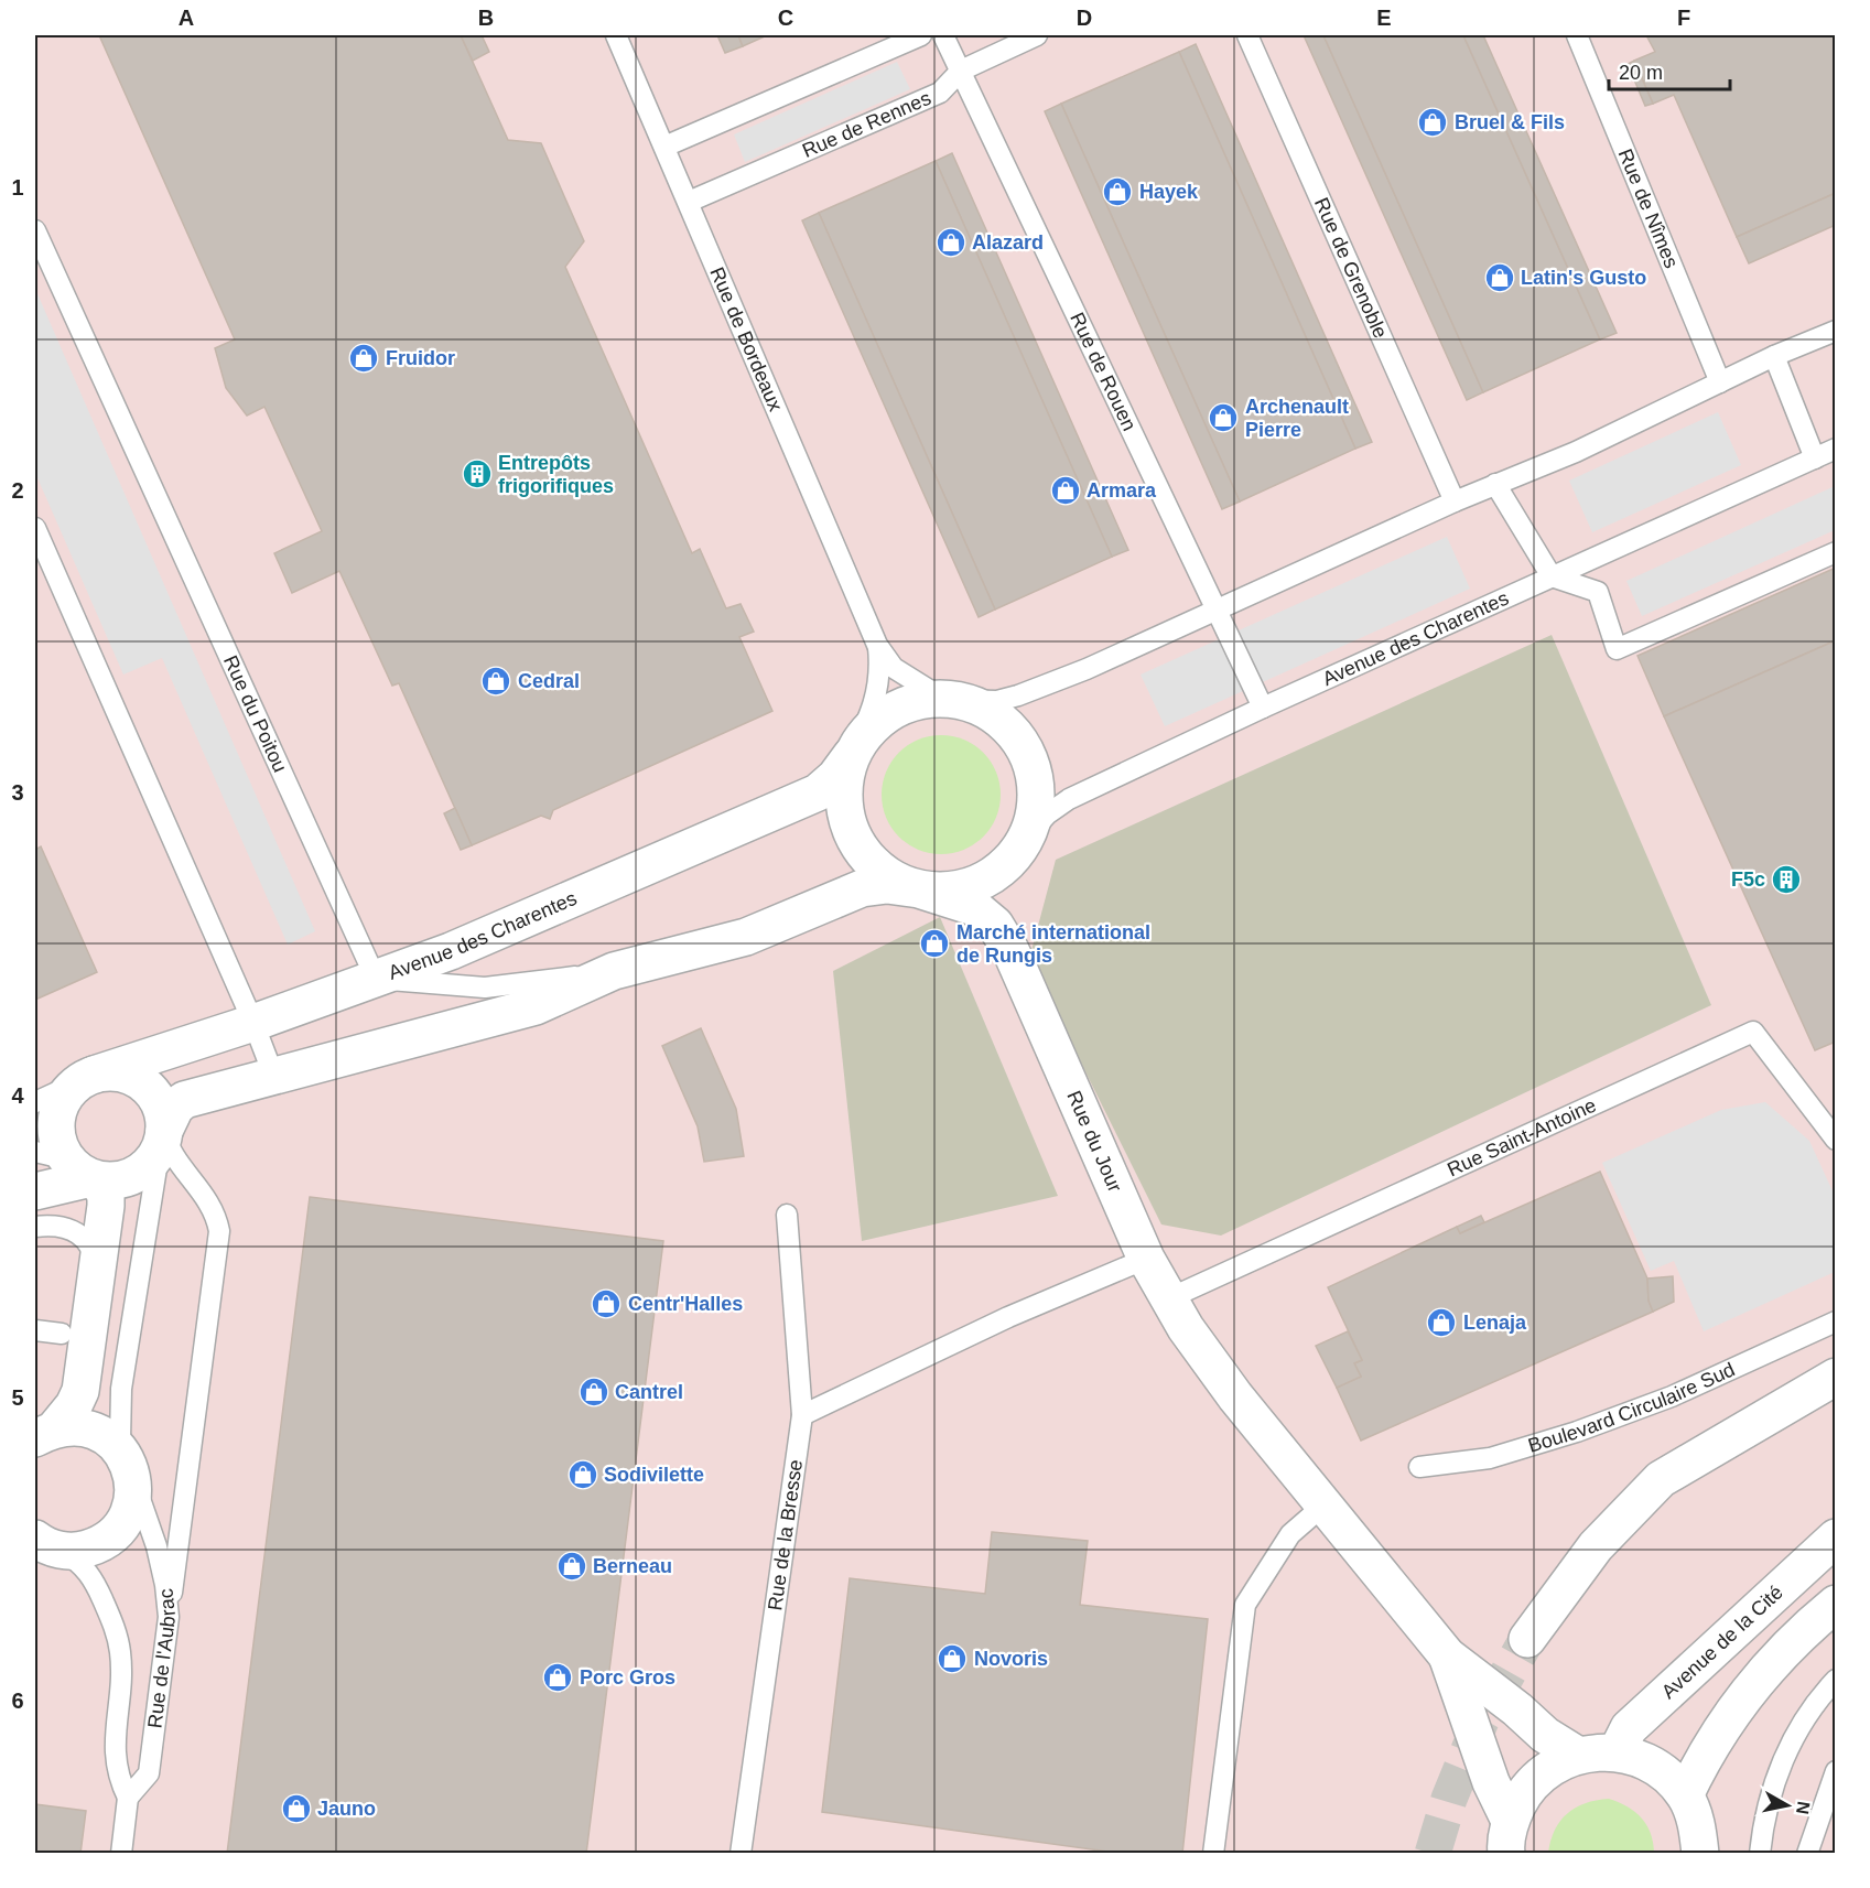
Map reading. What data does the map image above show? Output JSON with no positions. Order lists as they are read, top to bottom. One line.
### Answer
{"streets":{"street":["Avenue des Charentes","Rue du Jour","Avenue de la Cité"],"lane":["Rue de Rennes","Rue de Nîmes","Rue de Grenoble","Rue de Bordeaux","Rue de Rouen","Rue du Poitou","Rue Saint-Antoine","Boulevard Circulaire Sud","Rue de la Bresse","Rue de l'Aubrac"]},"crossings":[["Rue de Rennes","Rue de Bordeaux"],["Rue de Rennes","Rue de Rouen"],["Rue de Bordeaux","Avenue des Charentes"],["Rue de Bordeaux","Rue du Jour"],["Rue de Rouen","Avenue des Charentes"],["Avenue des Charentes","Rue du Poitou"],["Avenue des Charentes","Rue du Jour"],["Avenue des Charentes","Rue de l'Aubrac"],["Rue Saint-Antoine","Rue du Jour"]],"places":{"shop":["Bruel & Fils","Hayek","Alazard","Latin's Gusto","Fruidor","Archenault Pierre","Armara","Cedral","Marché international de Rungis","Centr'Halles","Lenaja","Cantrel","Sodivilette","Berneau","Novoris","Porc Gros","Jauno"],"building":["Entrepôts frigorifiques","F5c"]},"scale_bar":"20 m","north":"right","grid":{"columns":["A","B","C","D","E","F"],"rows":["1","2","3","4","5","6"]}}
